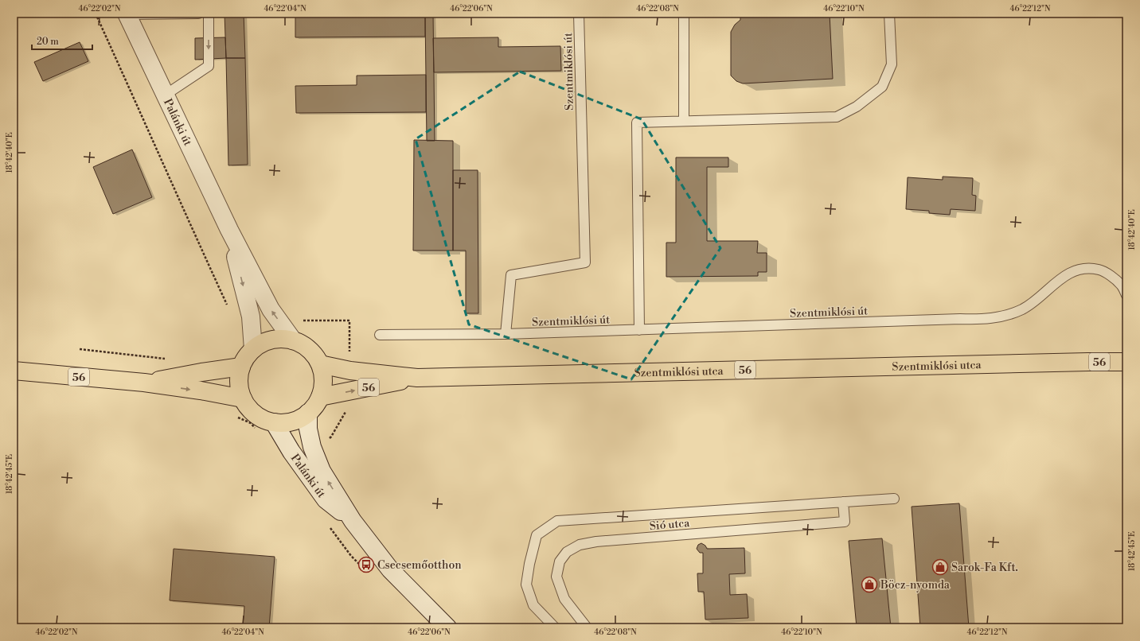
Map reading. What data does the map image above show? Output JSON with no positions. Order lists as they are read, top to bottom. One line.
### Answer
{"streets":{"main road":["56","Szentmiklósi utca"],"street":["Palánki út"],"lane":["Szentmiklósi út","Sió utca"]},"crossings":[["Palánki út","56"],["56","Szentmiklósi utca"]],"places":{"bus stop":["Csecsemőotthon"],"shop":["Sarok-Fa Kft.","Böcz-nyomda"]},"scale_bar":"20 m","coordinates":["46°22'02\"N","46°22'04\"N","46°22'06\"N","46°22'08\"N","46°22'10\"N","46°22'12\"N","18°42'40\"E","18°42'45\"E"]}
